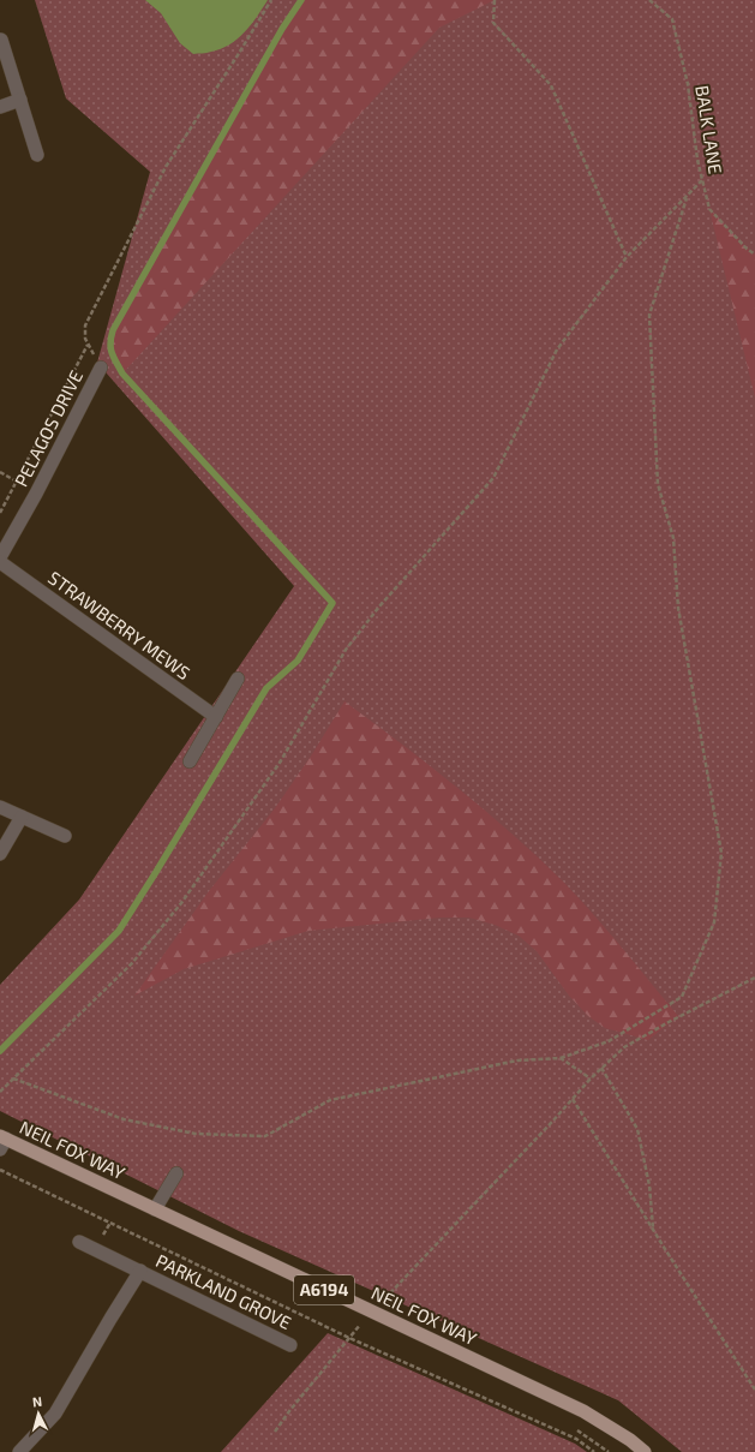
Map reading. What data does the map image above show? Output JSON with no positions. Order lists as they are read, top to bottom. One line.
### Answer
{"streets":{"main road":["NEIL FOX WAY","A6194"],"street":["PELAGOS DRIVE","STRAWBERRY MEWS","PARKLAND GROVE"],"path":["BALK LANE"]},"north":"top"}
